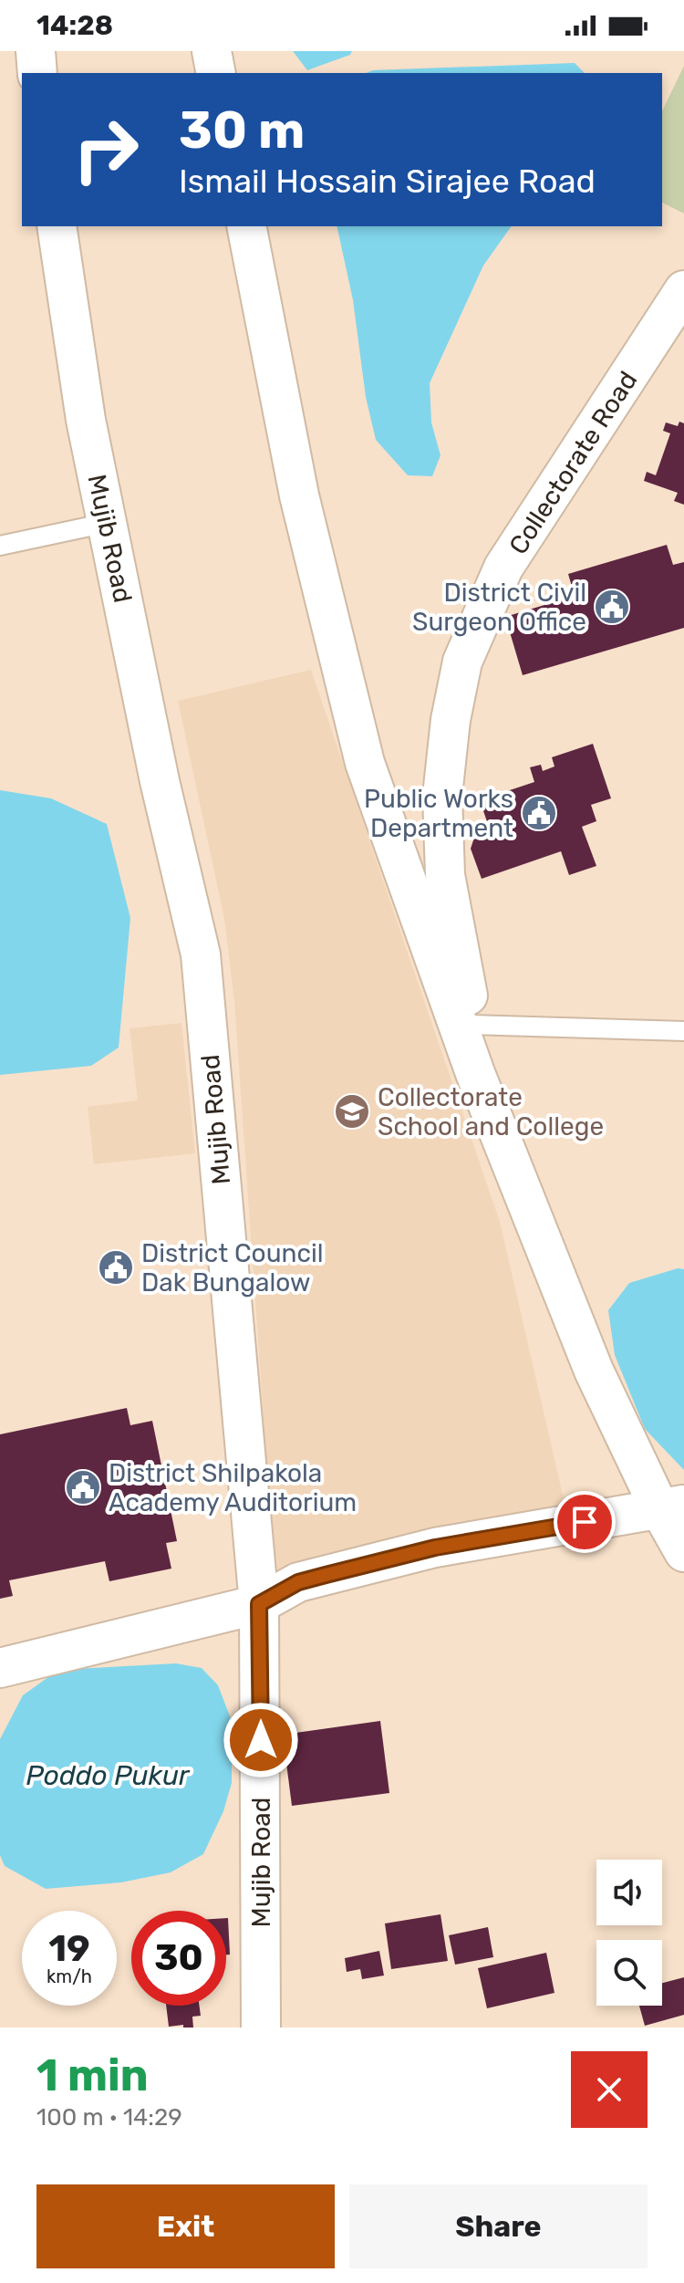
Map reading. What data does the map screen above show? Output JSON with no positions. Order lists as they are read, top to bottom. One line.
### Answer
{"streets":{"street":["Collectorate Road","Mujib Road"]},"water":["Poddo Pukur"],"places":{"public building":["District Civil Surgeon Office","Public Works Department","District Council Dak Bungalow","District Shilpakola Academy Auditorium"],"school or university":["Collectorate School and College"]},"page":{"status":"14:28","turn":["30 m","Ismail Hossain Sirajee Road"],"speed":"19 km/h","limit":"30","heading":["1 min","100 m · 14:29"],"buttons":["Exit","Share"]}}
